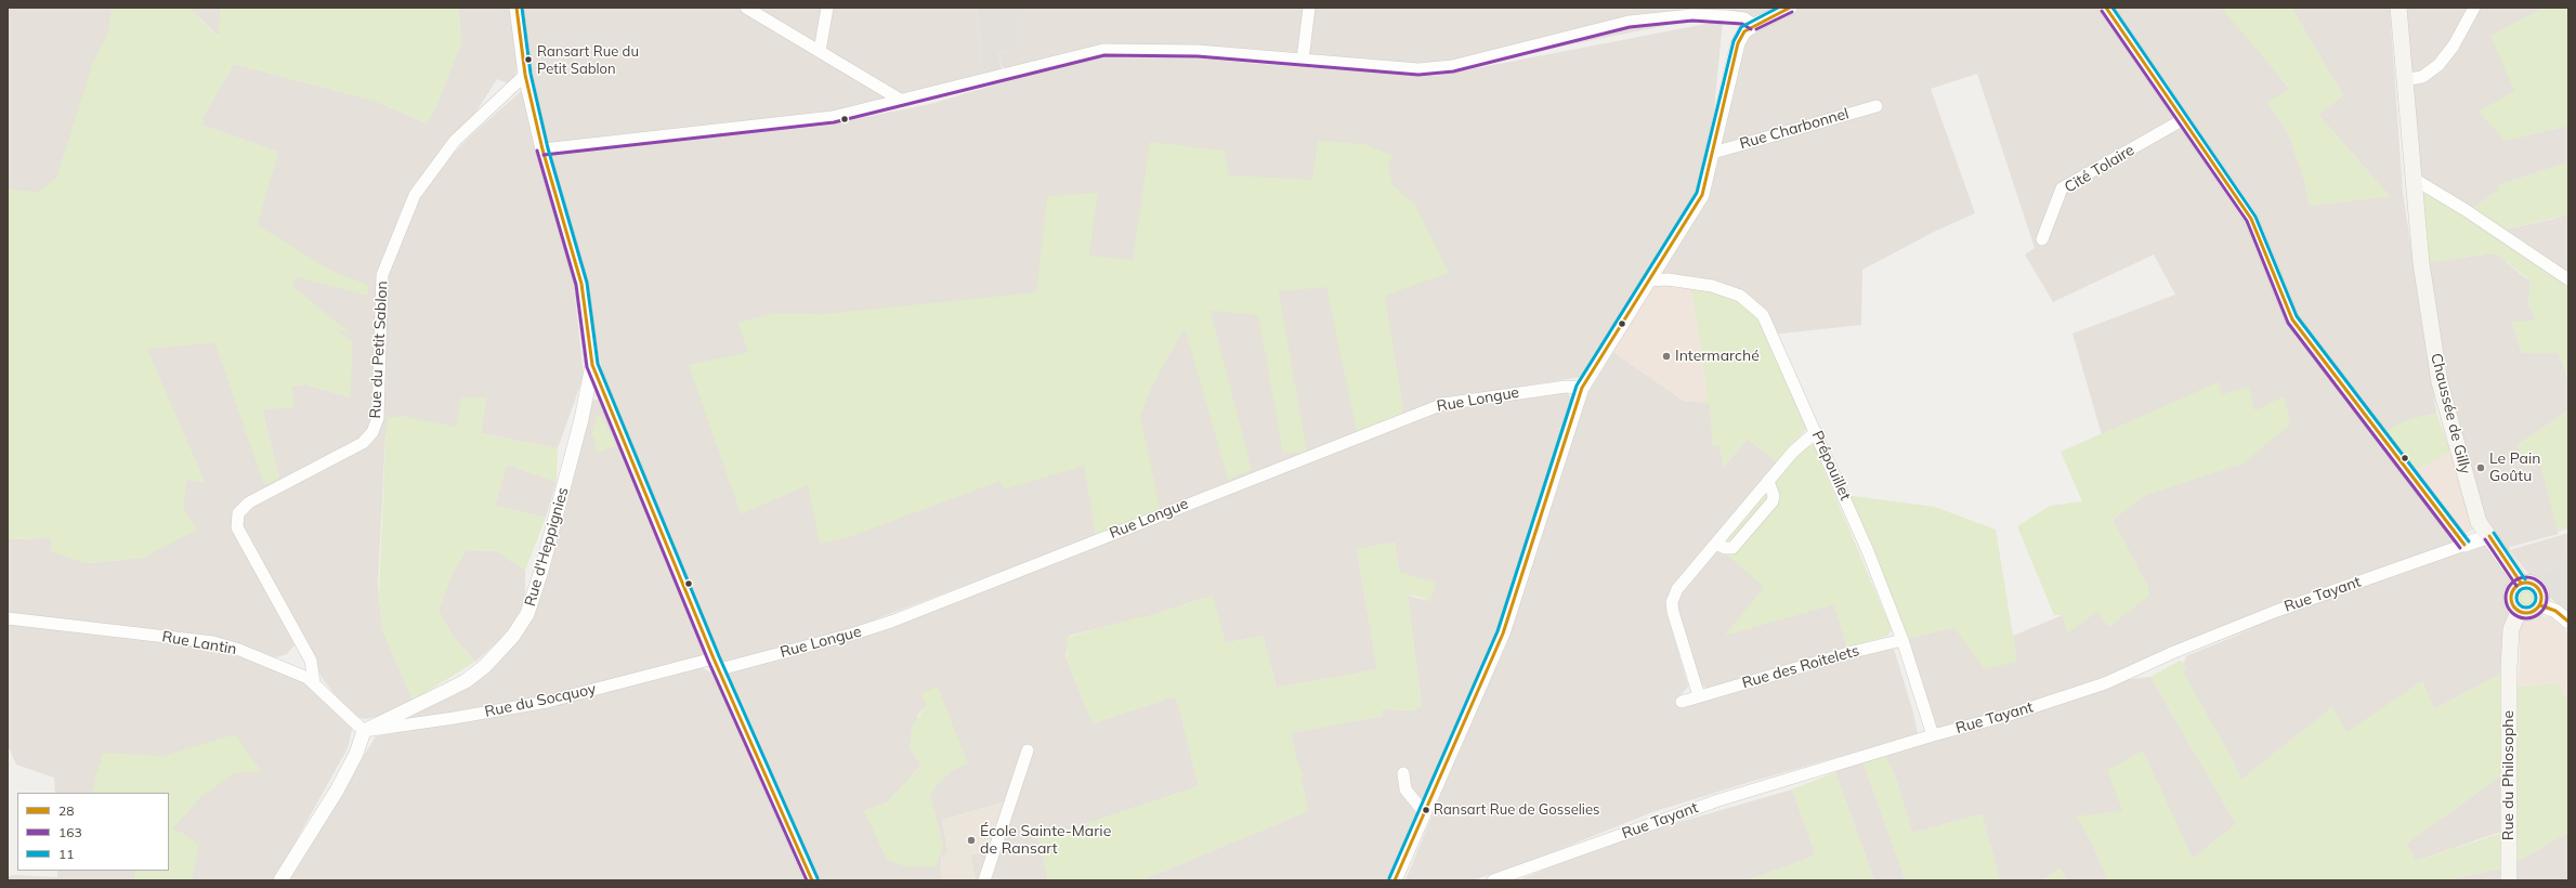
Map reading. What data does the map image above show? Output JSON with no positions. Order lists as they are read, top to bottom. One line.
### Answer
{"streets":{"main road":["Chaussée de Gilly","Rue du Philosophe"],"street":["Rue Charbonnel","Cité Tolaire","Rue du Petit Sablon","Rue Longue","Prépouillet","Rue d'Heppignies","Rue Tayant","Rue Lantin","Rue des Roitelets","Rue du Socquoy"]},"crossings":[["Rue Charbonnel","Rue Longue"],["Rue Charbonnel","Prépouillet"],["Rue du Petit Sablon","Rue Lantin"],["Rue Longue","Rue du Socquoy"],["Chaussée de Gilly","Rue Tayant"],["Chaussée de Gilly","Rue du Philosophe"],["Prépouillet","Rue Tayant"],["Prépouillet","Rue des Roitelets"],["Rue d'Heppignies","Rue Lantin"],["Rue d'Heppignies","Rue du Socquoy"],["Rue Lantin","Rue du Socquoy"]],"places":["Ransart Rue du Petit Sablon","Intermarché","Le Pain Goûtu","Ransart Rue de Gosselies","École Sainte-Marie de Ransart"],"lines":["transit line 28","transit line 11","transit line 163"],"legend":["28","163","11"]}
